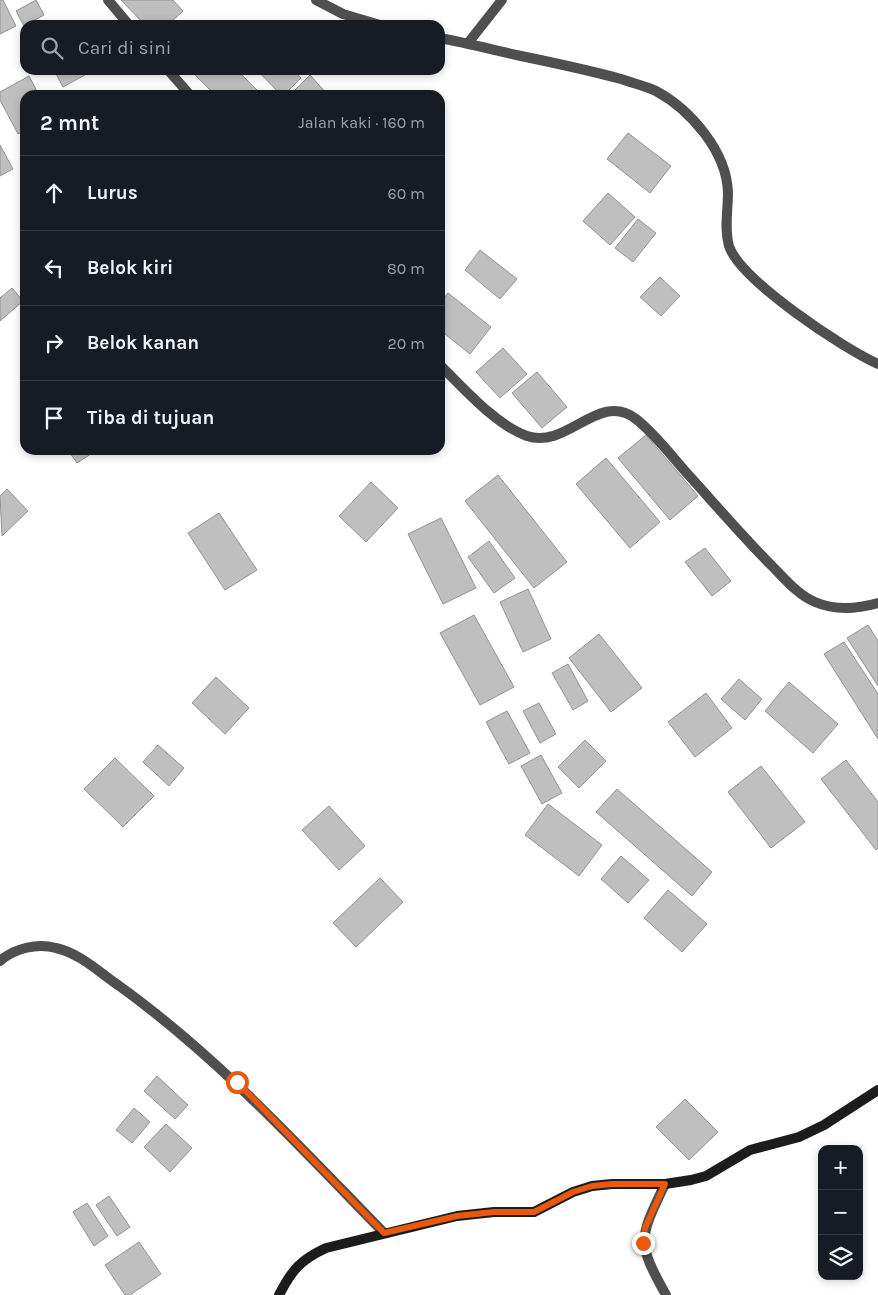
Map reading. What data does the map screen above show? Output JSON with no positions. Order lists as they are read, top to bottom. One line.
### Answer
{"page":{"search":"Cari di sini","heading":["2 mnt","Jalan kaki · 160 m"],"list":[["Lurus","60 m"],["Belok kiri","80 m"],["Belok kanan","20 m"],"Tiba di tujuan"],"map_buttons":["+","−"]}}
